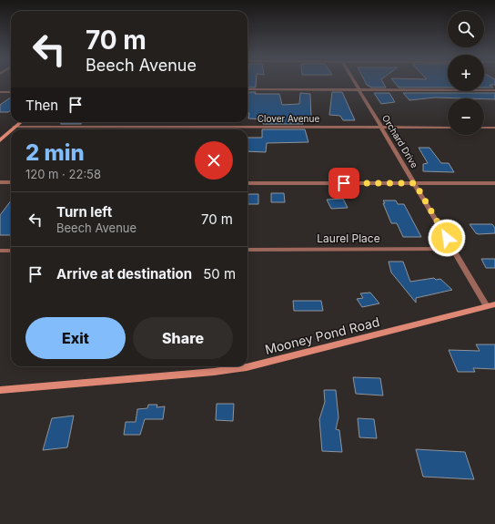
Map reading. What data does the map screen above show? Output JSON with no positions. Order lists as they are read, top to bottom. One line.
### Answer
{"streets":{"street":["Clover Avenue","Orchard Drive","Laurel Place","Mooney Pond Road"]},"crossings":[["Clover Avenue","Orchard Drive"],["Orchard Drive","Laurel Place"],["Orchard Drive","Mooney Pond Road"]],"page":{"map_buttons":["+","−"],"turn":["70 m","Beech Avenue"],"then":"Then","heading":["2 min","120 m · 22:58"],"list":[{"name":"Turn left","note":"Beech Avenue","value":"70 m"},{"name":"Arrive at destination","value":"50 m"}],"buttons":["Exit","Share"]}}
